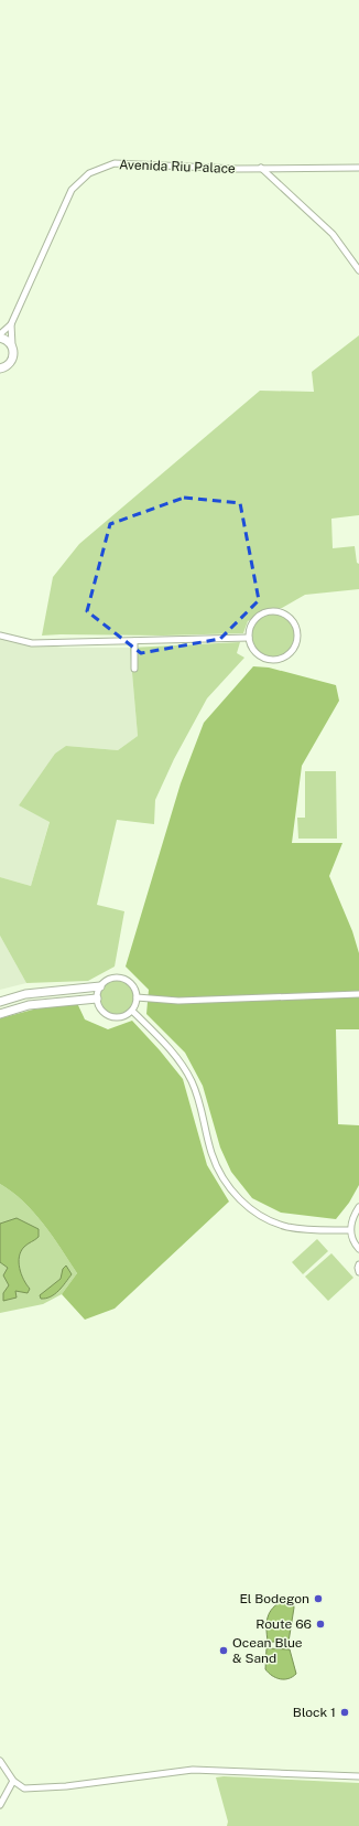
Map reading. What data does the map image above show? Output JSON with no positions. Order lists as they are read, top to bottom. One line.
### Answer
{"streets":{"street":["Avenida Riu Palace"]},"places":["El Bodegon","Route 66","Ocean Blue & Sand","Block 1"]}
